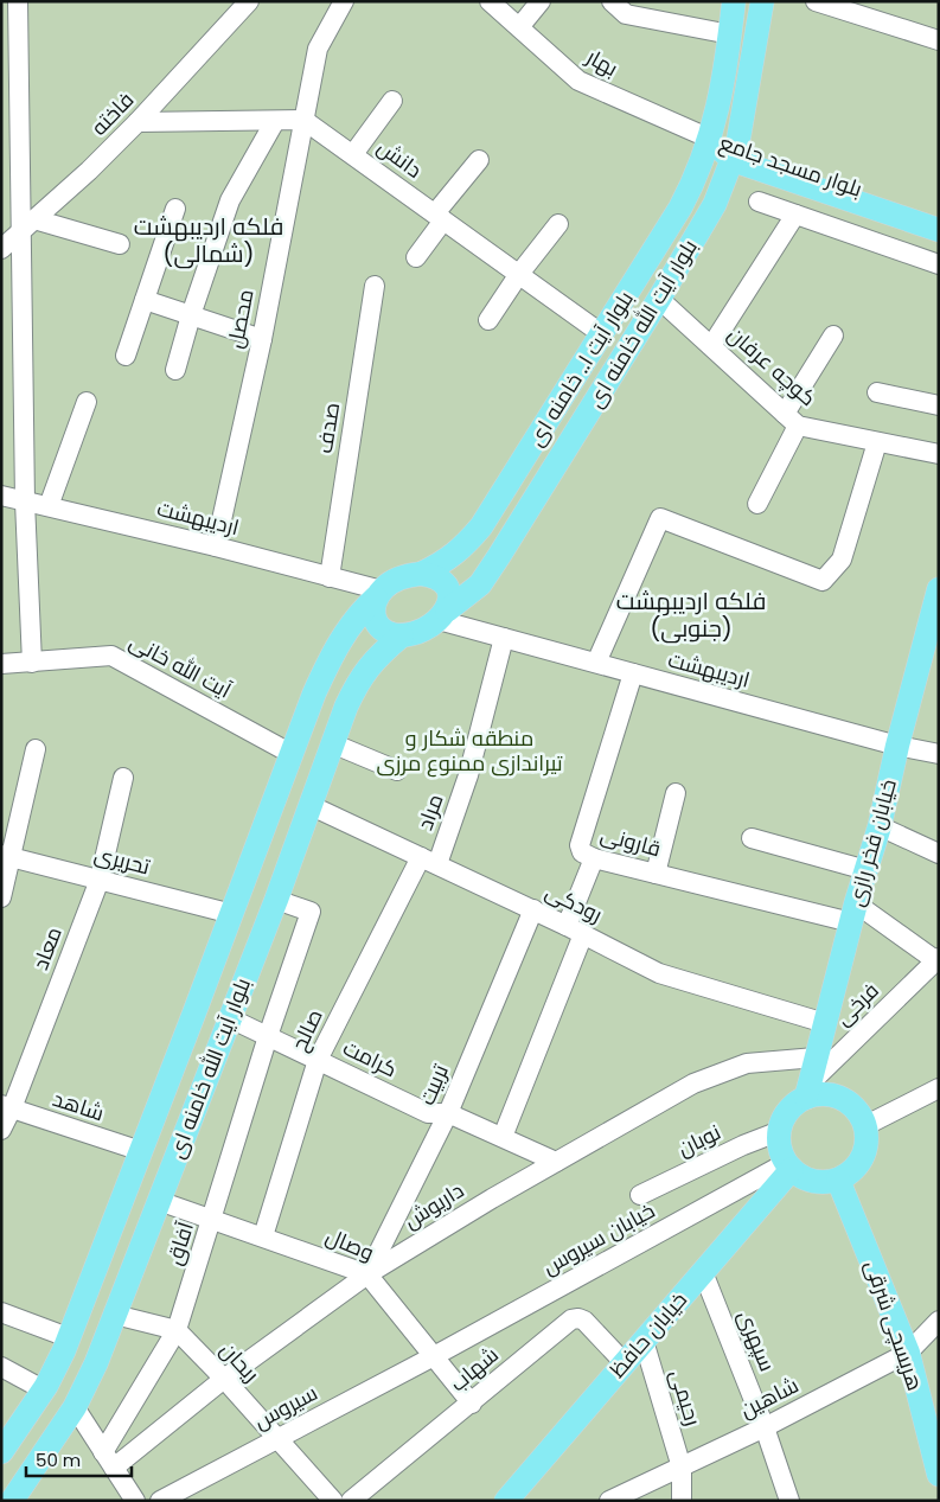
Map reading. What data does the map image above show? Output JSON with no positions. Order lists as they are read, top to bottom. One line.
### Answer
{"streets":{"main road":["بلوار مسجد جامع","بلوار آیت الله خامنه ای","بلوار آیت ا.. خامنه ای","خیابان فخر رازی","هریسچی شرقی","خیابان حافظ"],"street":["بهار","فاخته","دانش","محصل","کوچه عرفان","صدف","اردیبهشت","آیت الله خانی","مراد","قارونی","تحریری","رودکی","معاد","فرخی","صالح","کرامت","تربیت","شاهد","نوبان","داریوش","خیابان سیروس","آفاق","وصال","سپهری","ریحان","شهاب","رحیمی","شاهین","سیروس"]},"crossings":[["بهار","بلوار مسجد جامع"],["بهار","بلوار آیت ا.. خامنه ای"],["دانش","محصل"],["دانش","بلوار آیت ا.. خامنه ای"],["بلوار مسجد جامع","بلوار آیت الله خامنه ای"],["بلوار مسجد جامع","بلوار آیت ا.. خامنه ای"],["محصل","اردیبهشت"],["بلوار آیت الله خامنه ای","کوچه عرفان"],["بلوار آیت الله خامنه ای","بلوار آیت ا.. خامنه ای"],["بلوار آیت الله خامنه ای","اردیبهشت"],["بلوار آیت الله خامنه ای","آیت الله خانی"],["بلوار آیت الله خامنه ای","تحریری"],["بلوار آیت الله خامنه ای","رودکی"],["بلوار آیت الله خامنه ای","کرامت"],["بلوار آیت الله خامنه ای","شاهد"],["بلوار آیت الله خامنه ای","آفاق"],["بلوار آیت الله خامنه ای","وصال"],["بلوار آیت ا.. خامنه ای","اردیبهشت"],["صدف","اردیبهشت"],["اردیبهشت","مراد"],["اردیبهشت","قارونی"],["اردیبهشت","خیابان فخر رازی"],["مراد","رودکی"],["مراد","صالح"],["قارونی","خیابان فخر رازی"],["خیابان فخر رازی","رودکی"],["خیابان فخر رازی","فرخی"],["خیابان فخر رازی","نوبان"],["خیابان فخر رازی","داریوش"],["خیابان فخر رازی","خیابان سیروس"],["خیابان فخر رازی","هریسچی شرقی"],["خیابان فخر رازی","خیابان حافظ"],["تحریری","معاد"],["رودکی","صالح"],["رودکی","تربیت"],["معاد","شاهد"],["فرخی","نوبان"],["فرخی","خیابان سیروس"],["فرخی","هریسچی شرقی"],["فرخی","خیابان حافظ"],["صالح","کرامت"],["صالح","وصال"],["کرامت","تربیت"],["کرامت","داریوش"],["کرامت","آفاق"],["تربیت","داریوش"],["تربیت","وصال"],["نوبان","خیابان سیروس"],["نوبان","هریسچی شرقی"],["نوبان","خیابان حافظ"],["داریوش","آفاق"],["داریوش","وصال"],["داریوش","ریحان"],["خیابان سیروس","وصال"],["خیابان سیروس","هریسچی شرقی"],["خیابان سیروس","خیابان حافظ"],["خیابان سیروس","سیروس"],["آفاق","وصال"],["آفاق","ریحان"],["وصال","شهاب"],["وصال","سیروس"],["هریسچی شرقی","خیابان حافظ"],["هریسچی شرقی","شاهین"],["خیابان حافظ","سپهری"],["خیابان حافظ","شهاب"],["خیابان حافظ","رحیمی"],["سپهری","شاهین"],["ریحان","سیروس"],["رحیمی","شاهین"]],"districts":["فلکه اردیبهشت (شمالی)","فلکه اردیبهشت (جنوبی)"],"parks":["منطقه شکار و تیراندازی ممنوع مرزی"],"scale_bar":"50 m"}
